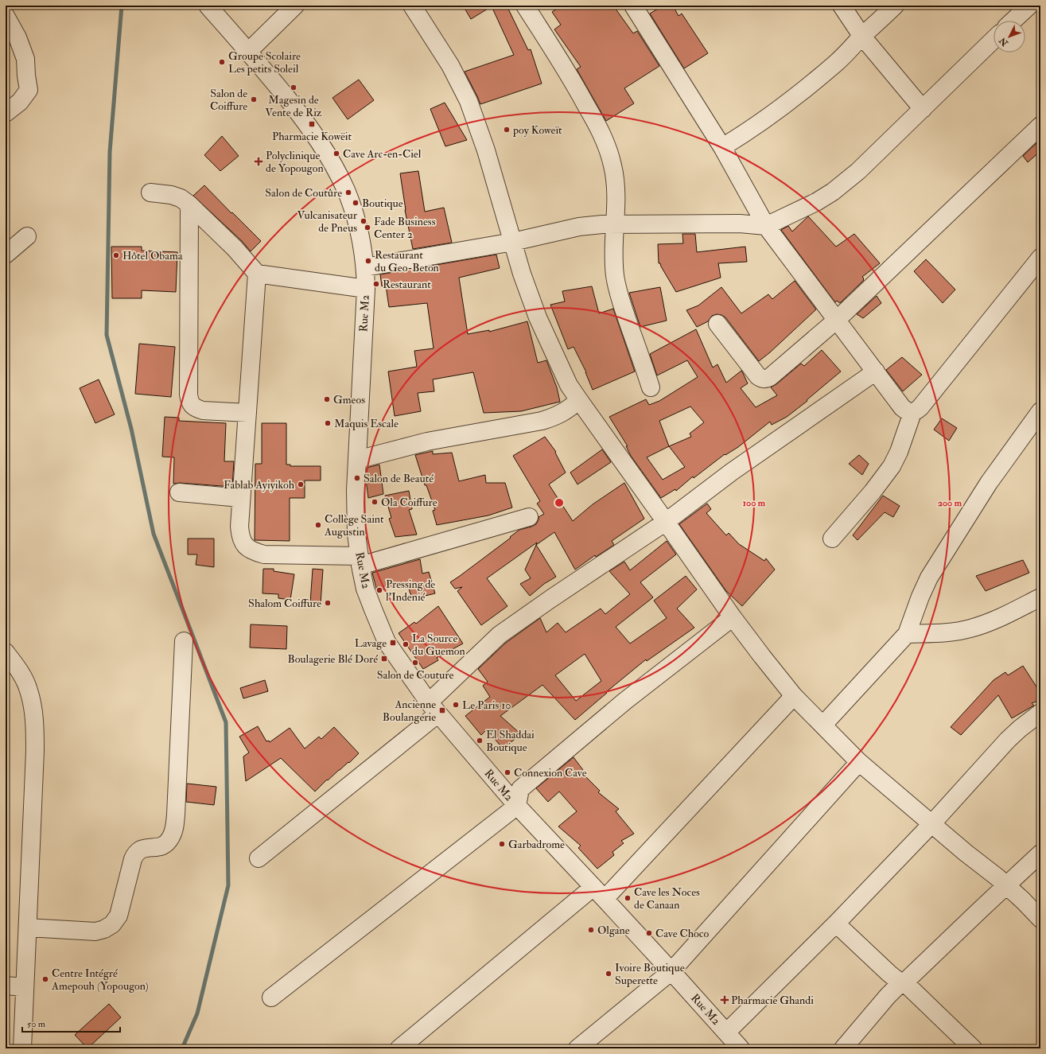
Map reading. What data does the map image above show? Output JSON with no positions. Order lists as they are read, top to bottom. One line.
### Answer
{"streets":{"street":["Rue M2"]},"places":{"other":["Groupe Scolaire Les petits Soleil","Magesin de Vente de Riz","Salon de Coiffure","poy Koweït","Cave Arc-en-Ciel","Salon de Coutûre","Boutique","Vulcanisateur de Pneus","Fade Business Center 2","Hôtel Obama","Restaurant du Geo-Beton","Restaurant","Gmeos","Maquis Escale","Salon de Beauté","Fablab Ayiyikoh","Ola Coiffure","Collège Saint Augustin","Pressing de l'Indenié","Shalom Coiffure","La Source du Guemon","Salon de Couture","Le Paris 10","El Shaddai Boutique","Connexion Cave","Garbadrome","Cave les Noces de Canaan","Olgane","Cave Choco","Ivoire Boutique Superette","Centre Intégré Amepouh (Yopougon)"],"transit":["Pharmacie Kowëit","Lavage","Boulagerie Blé Doré","Ancienne Boulangerie"],"health":["Polyclinique de Yopougon","Pharmacie Ghandi"]},"scale_bar":"50 m","north":"bottom left","rings":["100 m","200 m"]}
